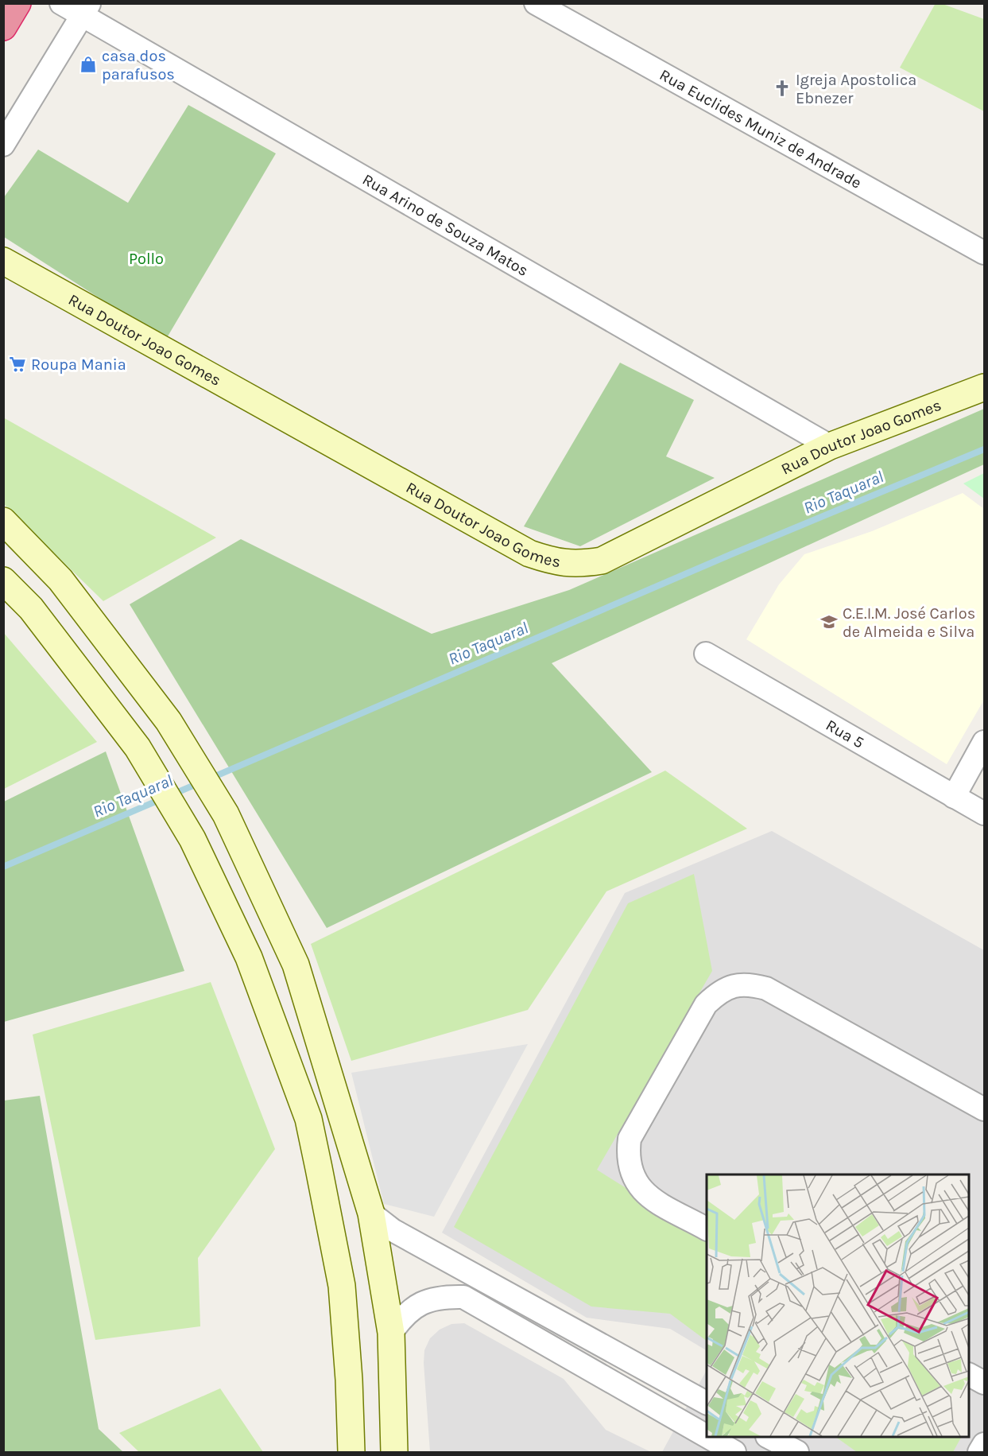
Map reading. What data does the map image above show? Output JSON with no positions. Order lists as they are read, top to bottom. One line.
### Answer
{"streets":{"street":["Rua Euclides Muniz de Andrade","Rua Arino de Souza Matos","Rua Doutor Joao Gomes","Rua 5"]},"crossings":[["Rua Arino de Souza Matos","Rua Doutor Joao Gomes"]],"water":["Rio Taquaral"],"parks":["Pollo"],"places":{"shop":["casa dos parafusos"],"church":["Igreja Apostolica Ebnezer"],"supermarket":["Roupa Mania"],"school or university":["C.E.I.M. José Carlos de Almeida e Silva"]}}
